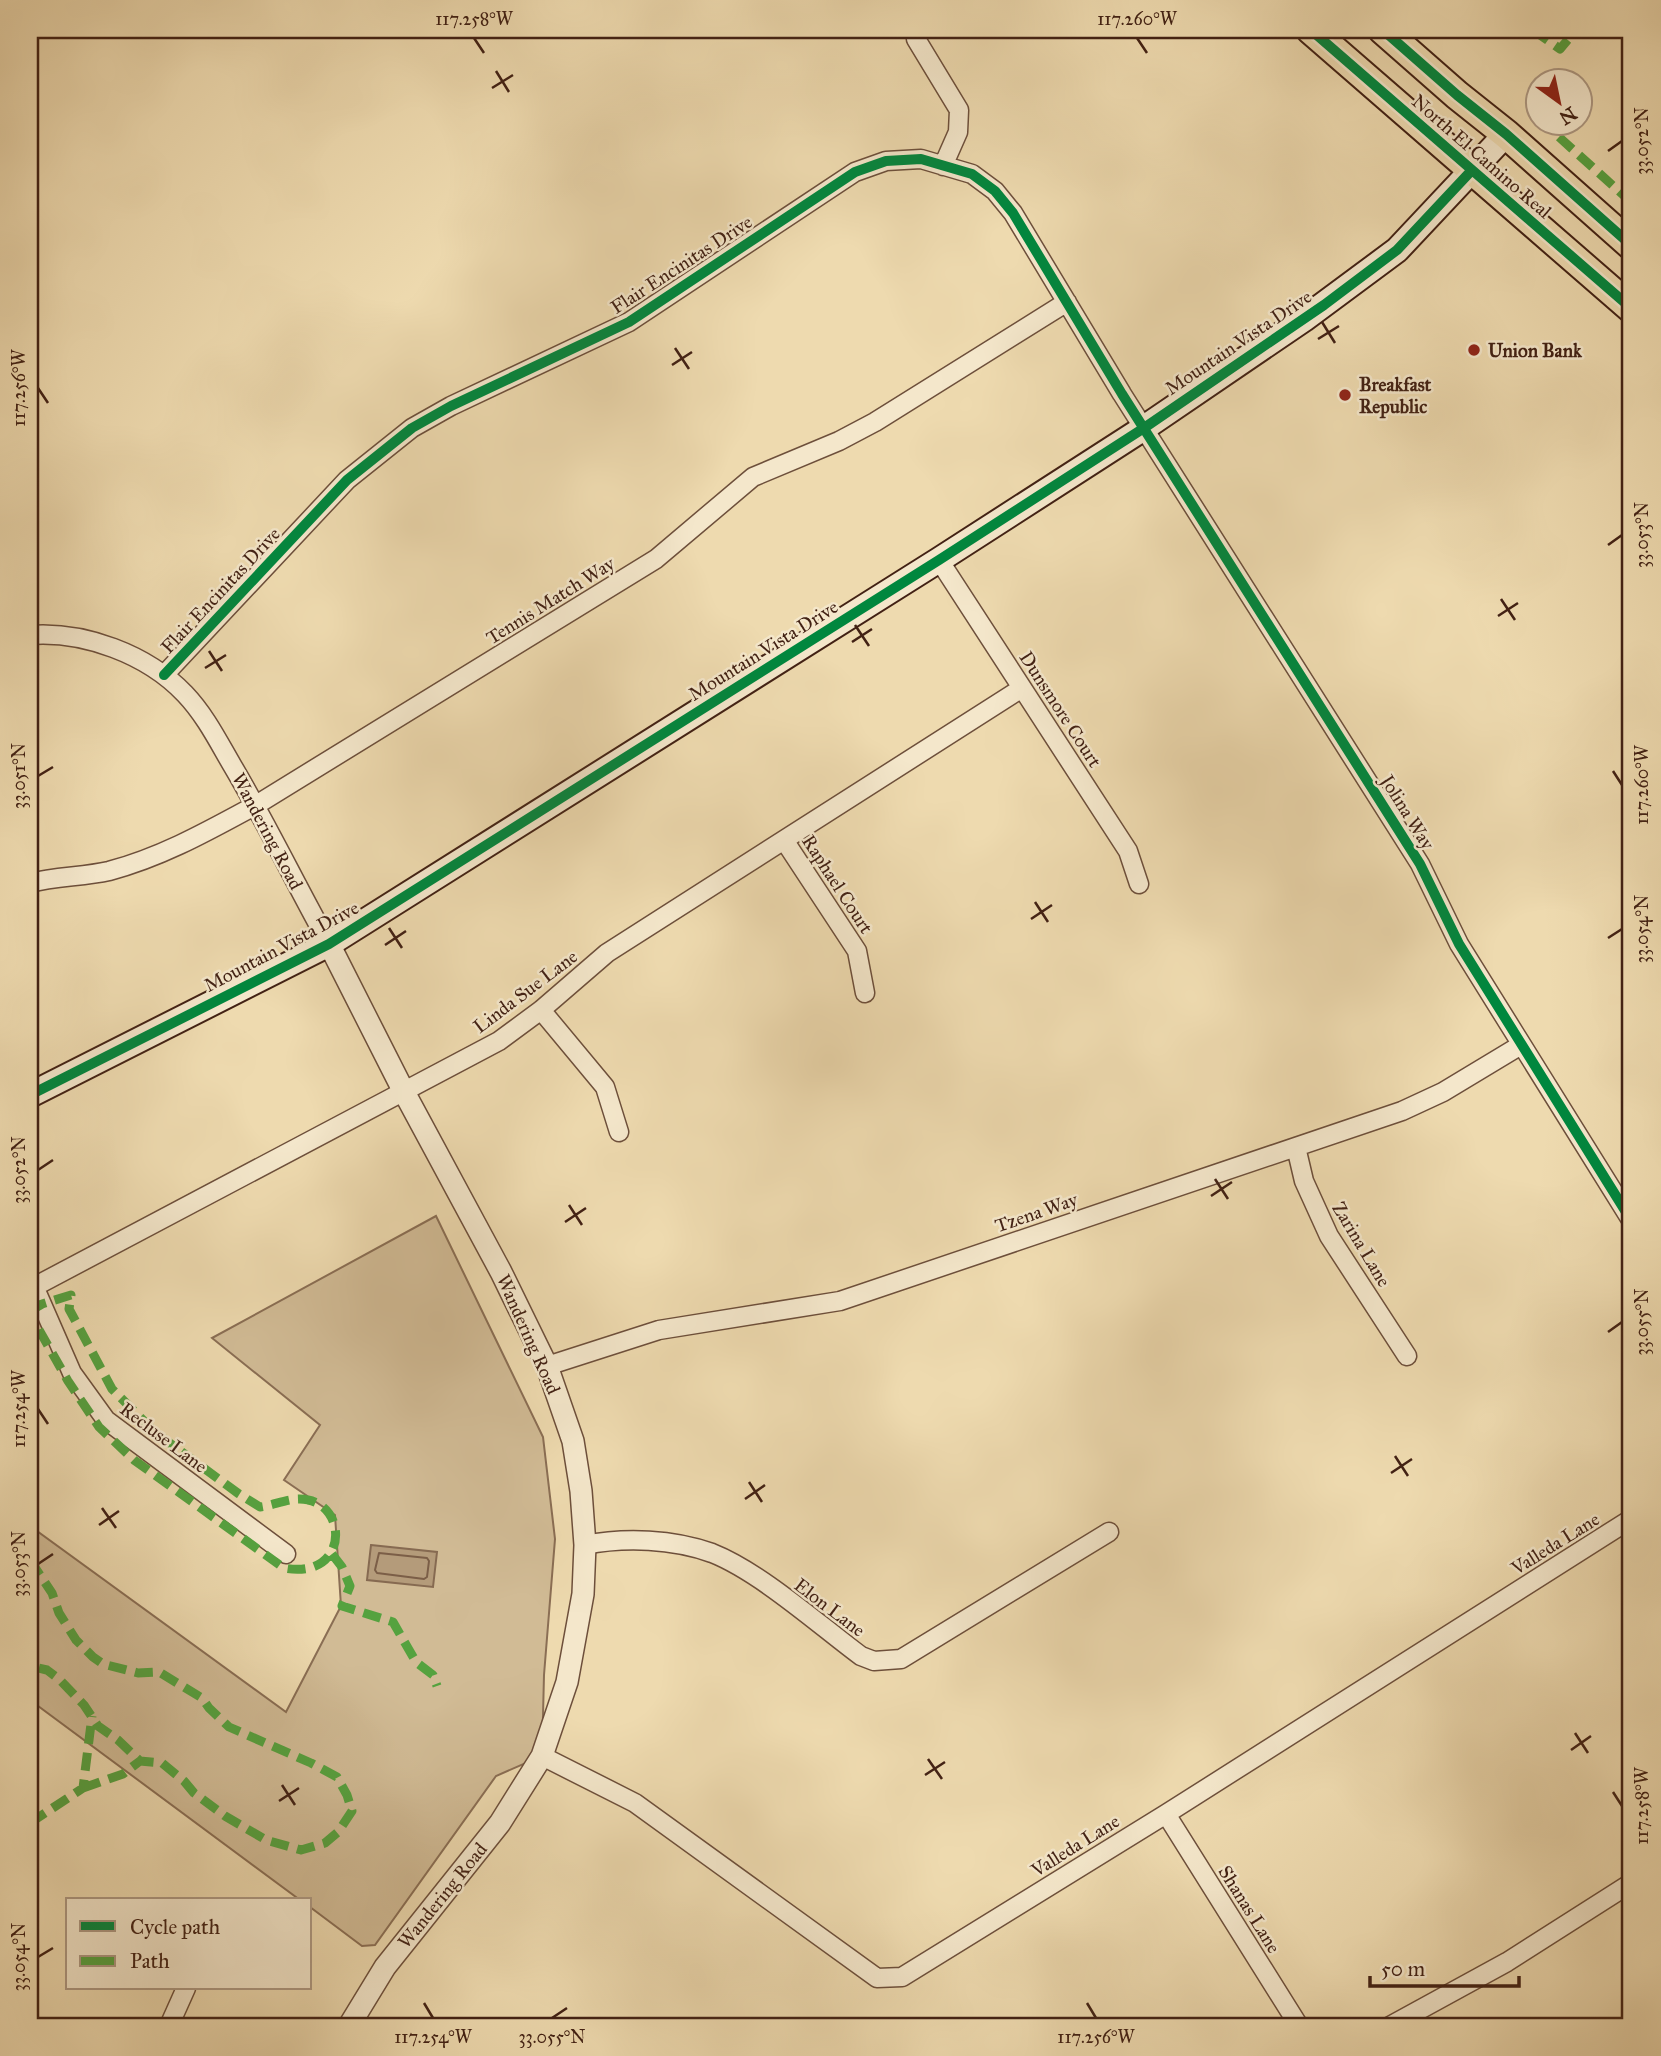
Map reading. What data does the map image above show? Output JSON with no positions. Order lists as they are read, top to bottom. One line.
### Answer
{"streets":{"main road":["North El Camino Real","Mountain Vista Drive"],"street":["Flair Encinitas Drive","Tennis Match Way","Dunsmore Court","Jolina Way","Wandering Road","Raphael Court","Linda Sue Lane","Tzena Way","Zarina Lane","Recluse Lane","Valleda Lane","Elon Lane","Shanas Lane"]},"crossings":[["North El Camino Real","Mountain Vista Drive"],["Flair Encinitas Drive","Mountain Vista Drive"],["Flair Encinitas Drive","Tennis Match Way"],["Flair Encinitas Drive","Jolina Way"],["Flair Encinitas Drive","Wandering Road"],["Mountain Vista Drive","Dunsmore Court"],["Mountain Vista Drive","Jolina Way"],["Mountain Vista Drive","Wandering Road"],["Tennis Match Way","Wandering Road"],["Dunsmore Court","Linda Sue Lane"],["Jolina Way","Tzena Way"],["Wandering Road","Linda Sue Lane"],["Wandering Road","Tzena Way"],["Wandering Road","Valleda Lane"],["Wandering Road","Elon Lane"],["Raphael Court","Linda Sue Lane"],["Linda Sue Lane","Recluse Lane"],["Tzena Way","Zarina Lane"],["Valleda Lane","Shanas Lane"]],"places":["Union Bank","Breakfast Republic"],"legend":["Cycle path","Path"],"scale_bar":"50 m","north":"bottom right","coordinates":["117.258°W","117.260°W","33.052°N","117.256°W","33.053°N","33.051°N","33.054°N","33.055°N","117.254°W"]}
